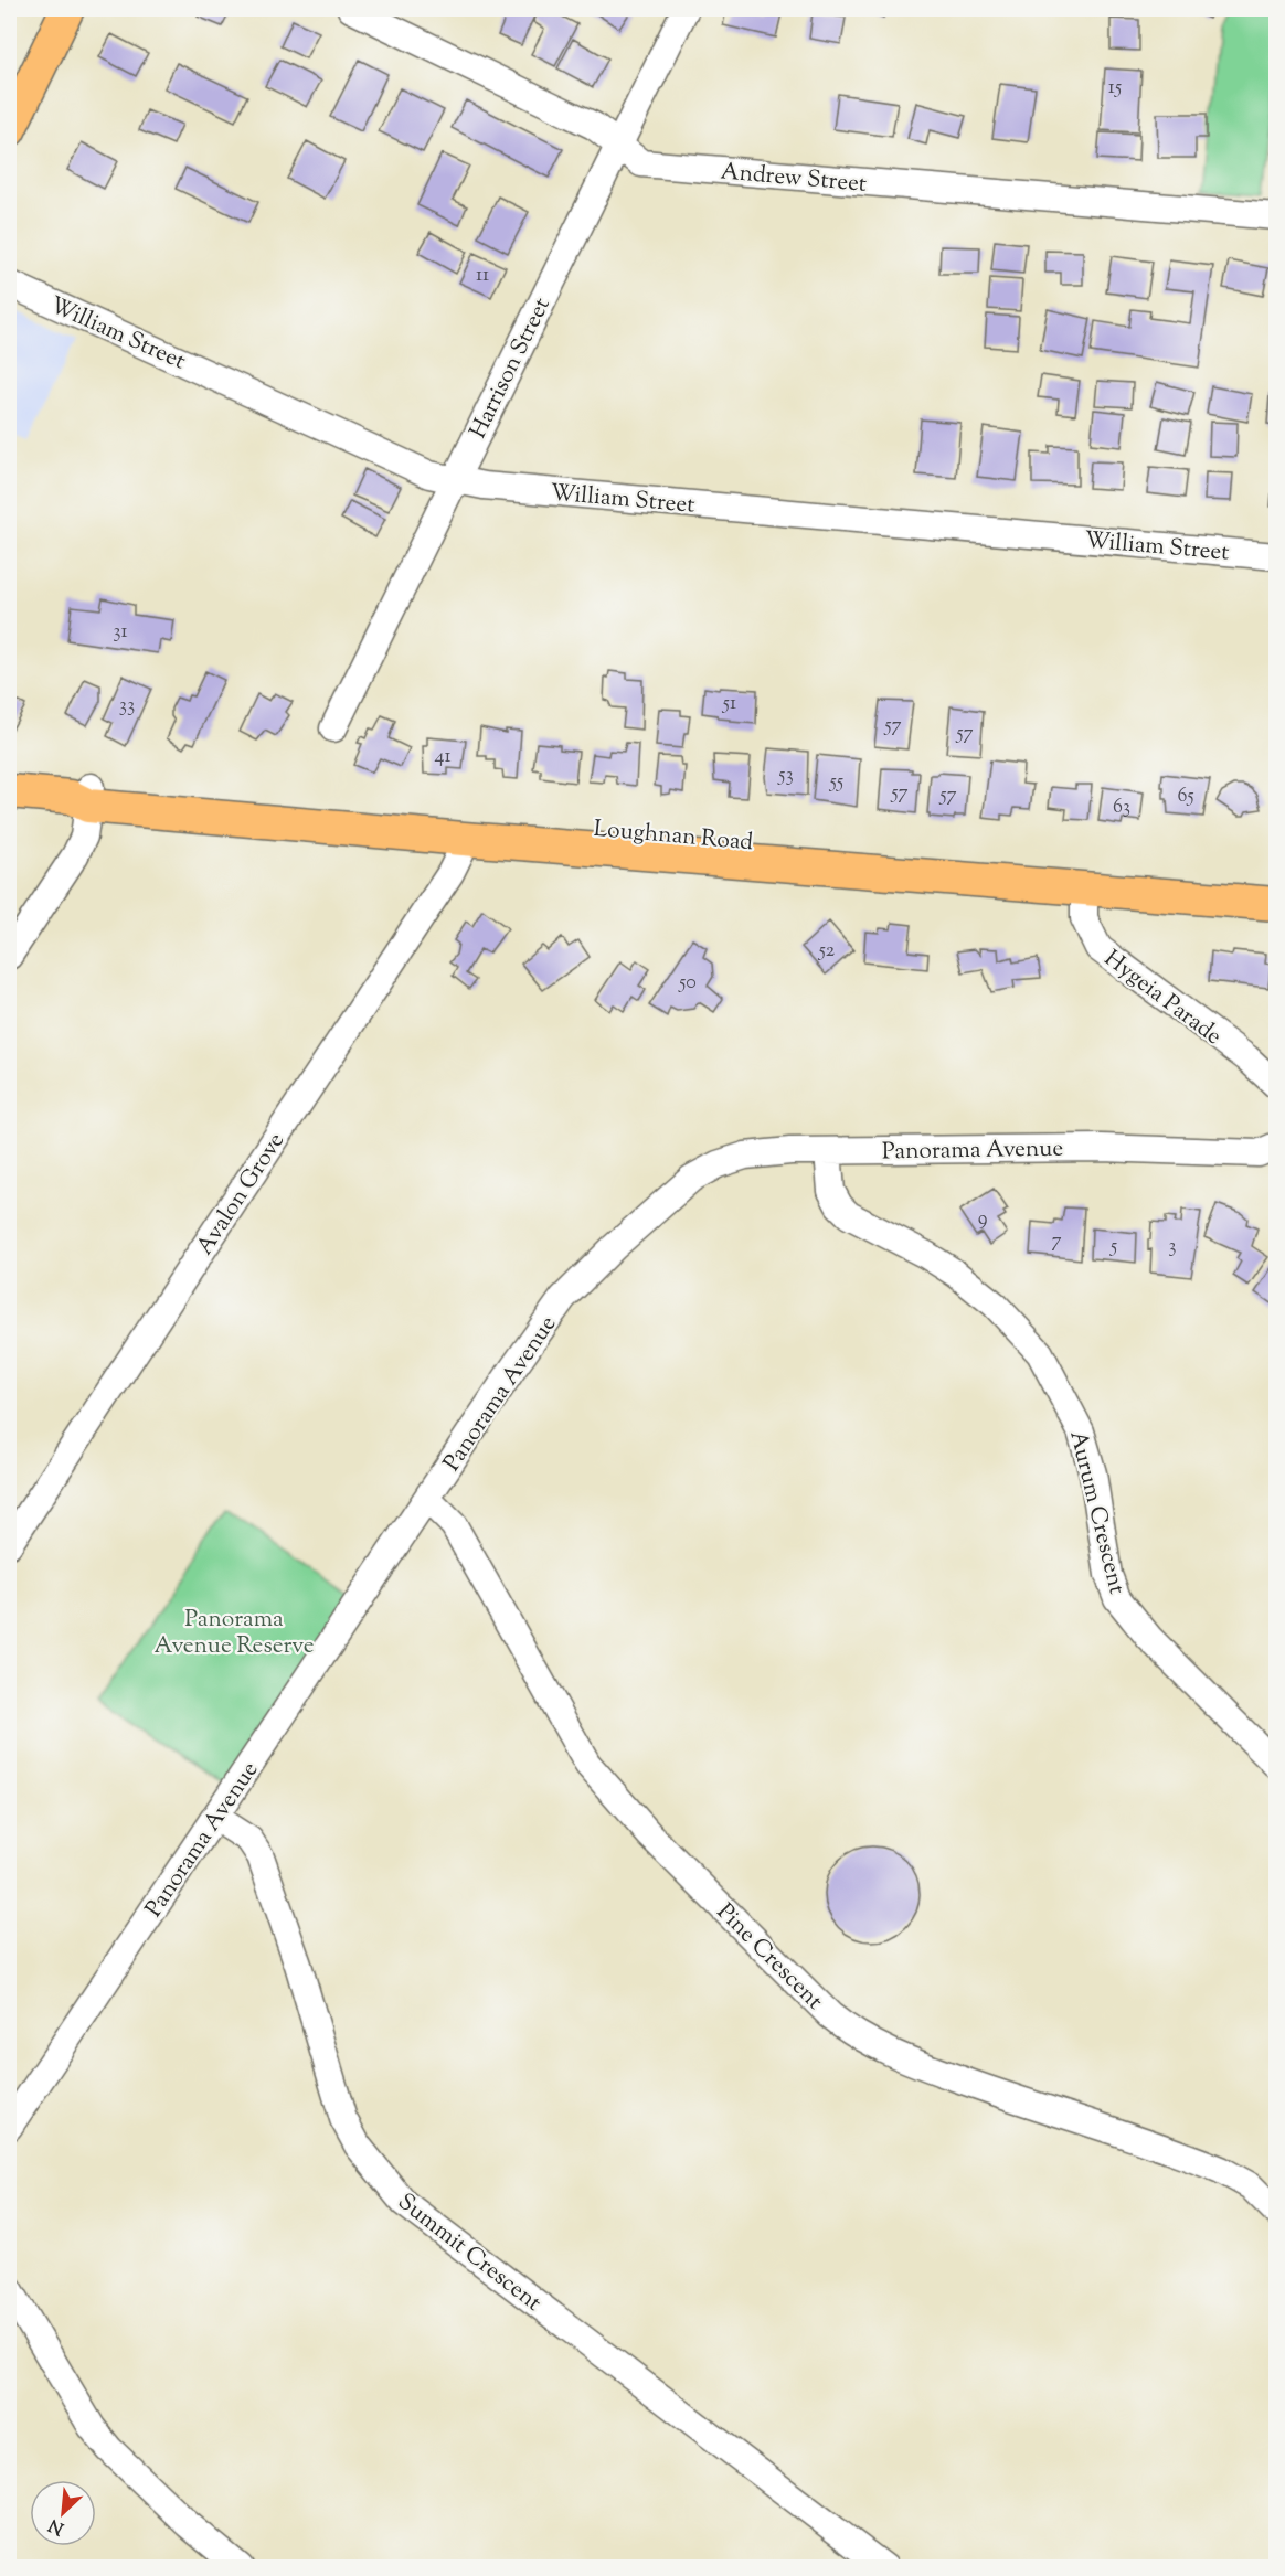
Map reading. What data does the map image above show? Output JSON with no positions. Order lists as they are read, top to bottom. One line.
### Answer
{"streets":{"main road":["Loughnan Road"],"street":["Andrew Street","William Street","Harrison Street","Hygeia Parade","Panorama Avenue","Avalon Grove","Aurum Crescent","Pine Crescent","Summit Crescent"]},"crossings":[["Andrew Street","Harrison Street"],["William Street","Harrison Street"],["Loughnan Road","Hygeia Parade"],["Loughnan Road","Avalon Grove"],["Panorama Avenue","Aurum Crescent"],["Panorama Avenue","Pine Crescent"],["Panorama Avenue","Summit Crescent"]],"parks":["Panorama Avenue Reserve"],"house_numbers":["15","11","31","51","33","57","57","41","53","55","57","57","65","63","52","50","9","7","5","3"],"north":"bottom left"}
